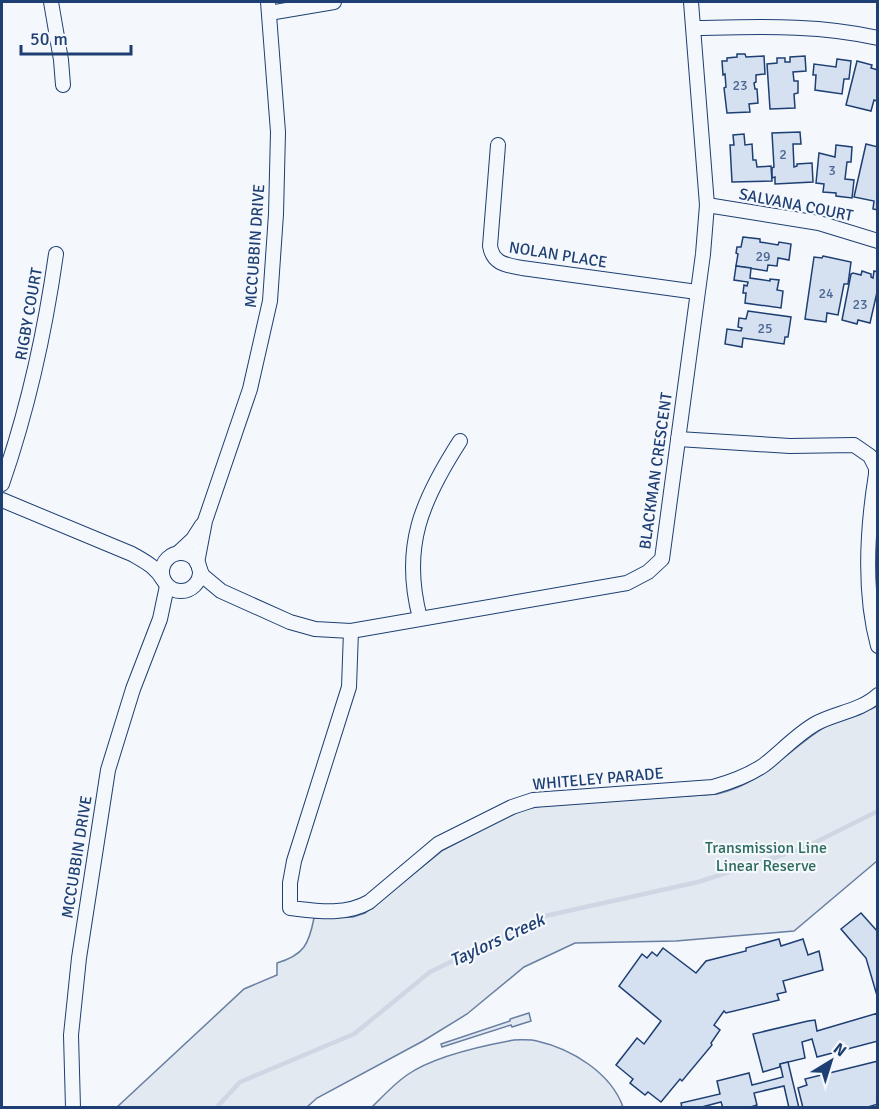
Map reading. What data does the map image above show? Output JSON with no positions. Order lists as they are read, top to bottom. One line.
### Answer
{"streets":{"street":["SALVANA COURT","MCCUBBIN DRIVE","NOLAN PLACE","RIGBY COURT","BLACKMAN CRESCENT","WHITELEY PARADE"]},"crossings":[["SALVANA COURT","BLACKMAN CRESCENT"],["MCCUBBIN DRIVE","BLACKMAN CRESCENT"],["NOLAN PLACE","BLACKMAN CRESCENT"]],"water":["Taylors Creek"],"parks":["Transmission Line Linear Reserve"],"house_numbers":["23","2","3","29","24","23","25"],"scale_bar":"50 m","north":"top right"}
